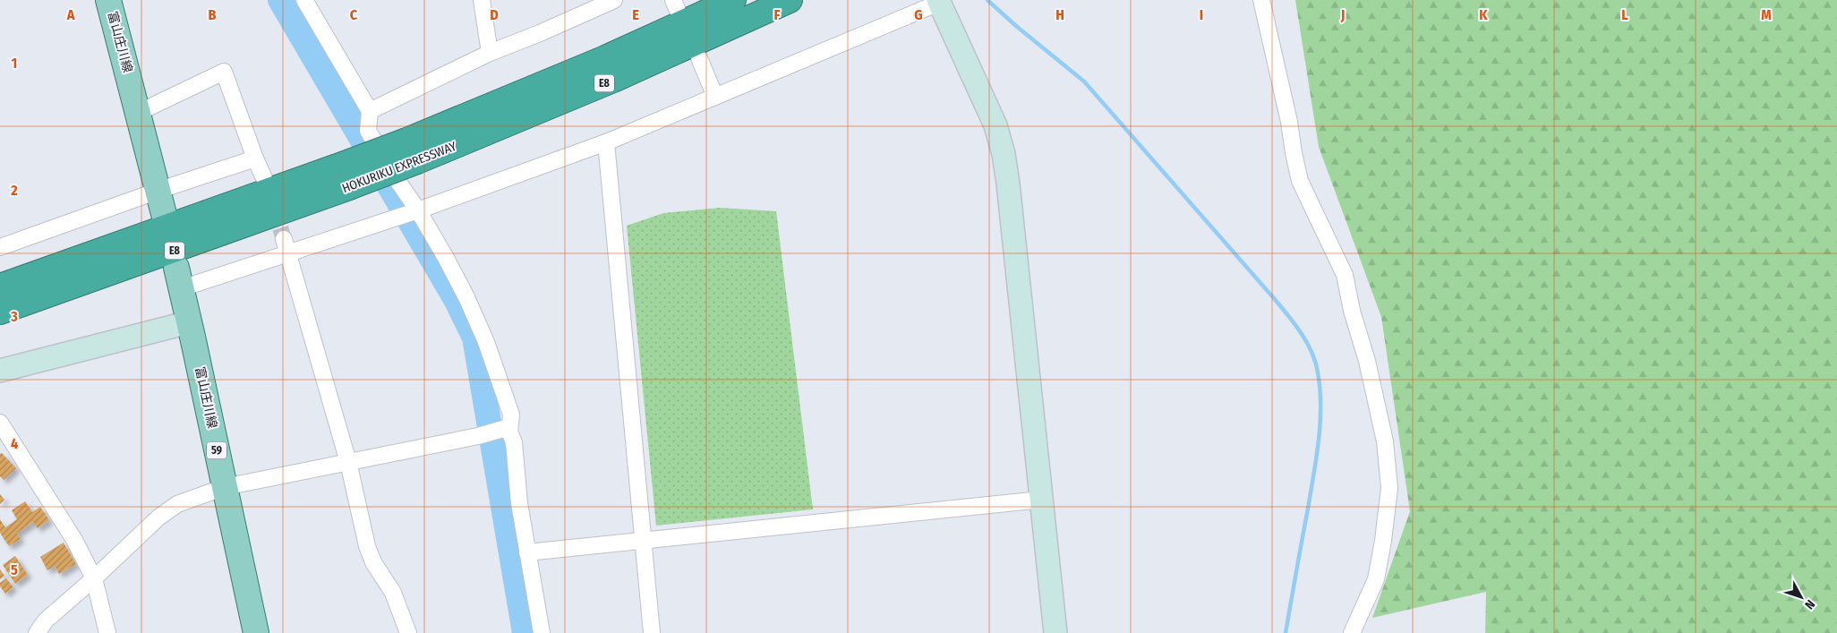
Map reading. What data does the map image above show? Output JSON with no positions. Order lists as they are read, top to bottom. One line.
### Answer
{"streets":{"highway":["E8","HOKURIKU EXPRESSWAY"],"main road":["富山庄川線","59"]},"north":"bottom right","grid":{"columns":["A","B","C","D","E","F","G","H","I","J","K","L","M"],"rows":["1","2","3","4","5"]}}
